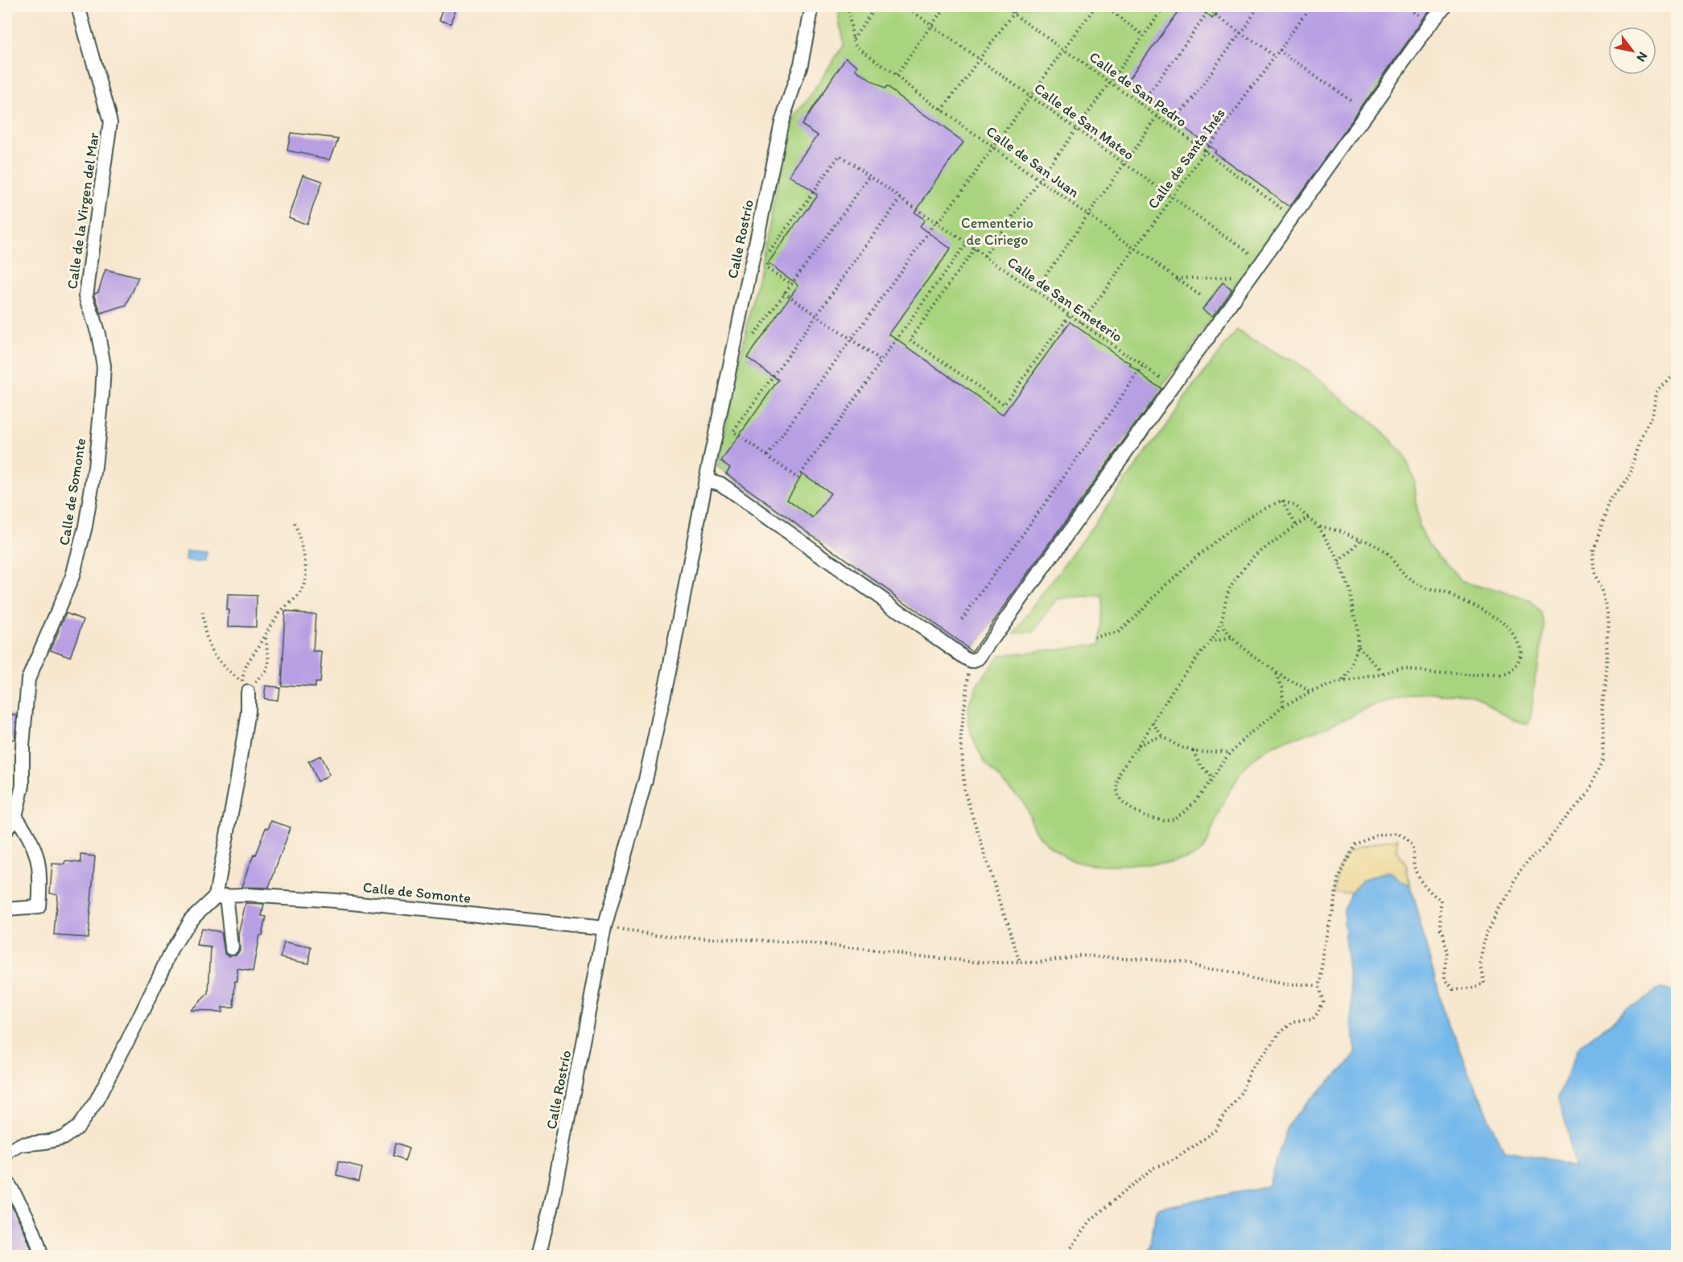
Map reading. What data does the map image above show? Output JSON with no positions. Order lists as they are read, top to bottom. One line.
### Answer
{"streets":{"street":["Calle de la Virgen del Mar","Calle Rostrío","Calle de Somonte"],"path":["Calle de San Pedro","Calle de San Mateo","Calle de Santa Inés","Calle de San Juan","Calle de San Emeterio"]},"crossings":[["Calle de San Pedro","Calle de Santa Inés"],["Calle de San Mateo","Calle de Santa Inés"],["Calle de Santa Inés","Calle de San Juan"],["Calle de Santa Inés","Calle de San Emeterio"],["Calle de la Virgen del Mar","Calle de Somonte"],["Calle Rostrío","Calle de Somonte"]],"parks":["Cementerio de Ciriego"],"north":"bottom right"}
